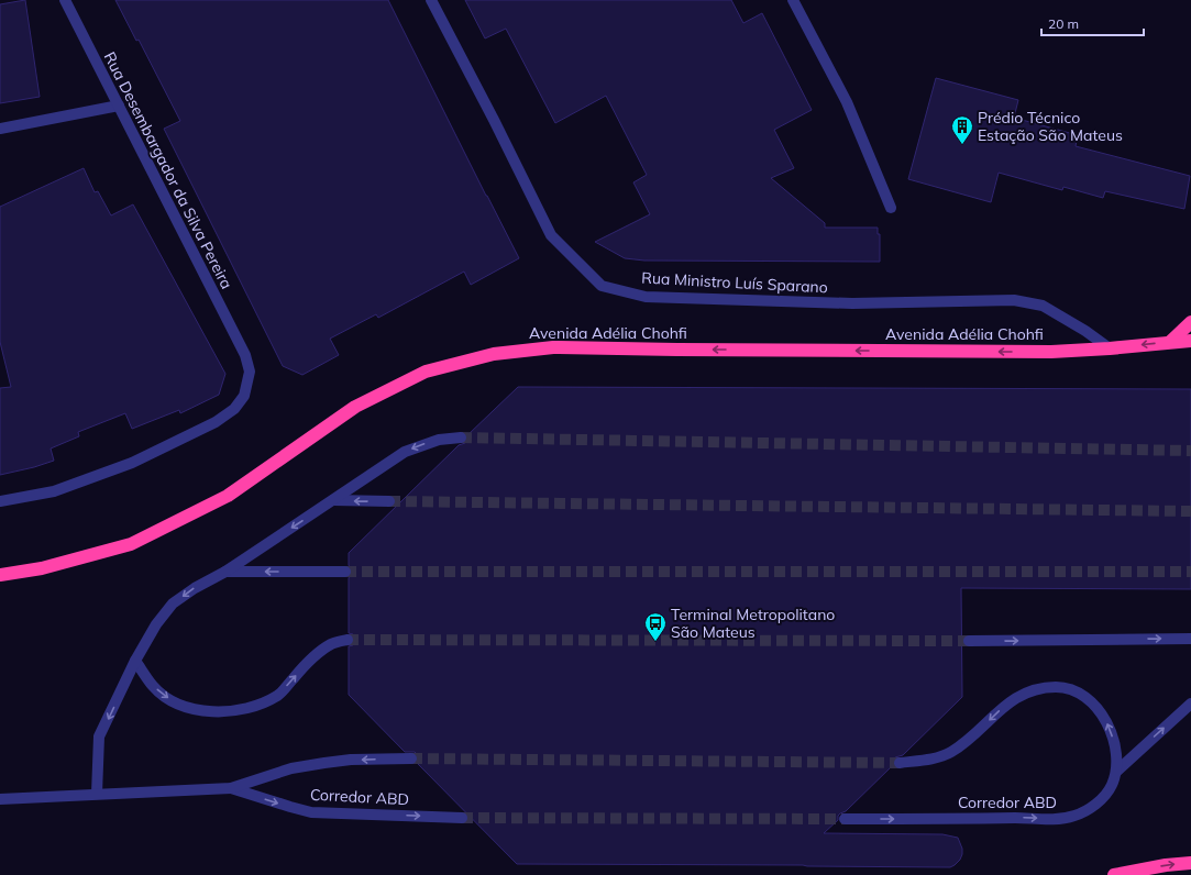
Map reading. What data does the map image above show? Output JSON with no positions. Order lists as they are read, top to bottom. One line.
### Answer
{"streets":{"highway":["Avenida Adélia Chohfi"],"street":["Rua Desembargador da Silva Pereira","Rua Ministro Luís Sparano","Corredor ABD"]},"crossings":[["Rua Ministro Luís Sparano","Avenida Adélia Chohfi"]],"one_way":["Avenida Adélia Chohfi"],"places":{"building":["Prédio Técnico Estação São Mateus"],"bus stop":["Terminal Metropolitano São Mateus"]},"scale_bar":"20 m"}
